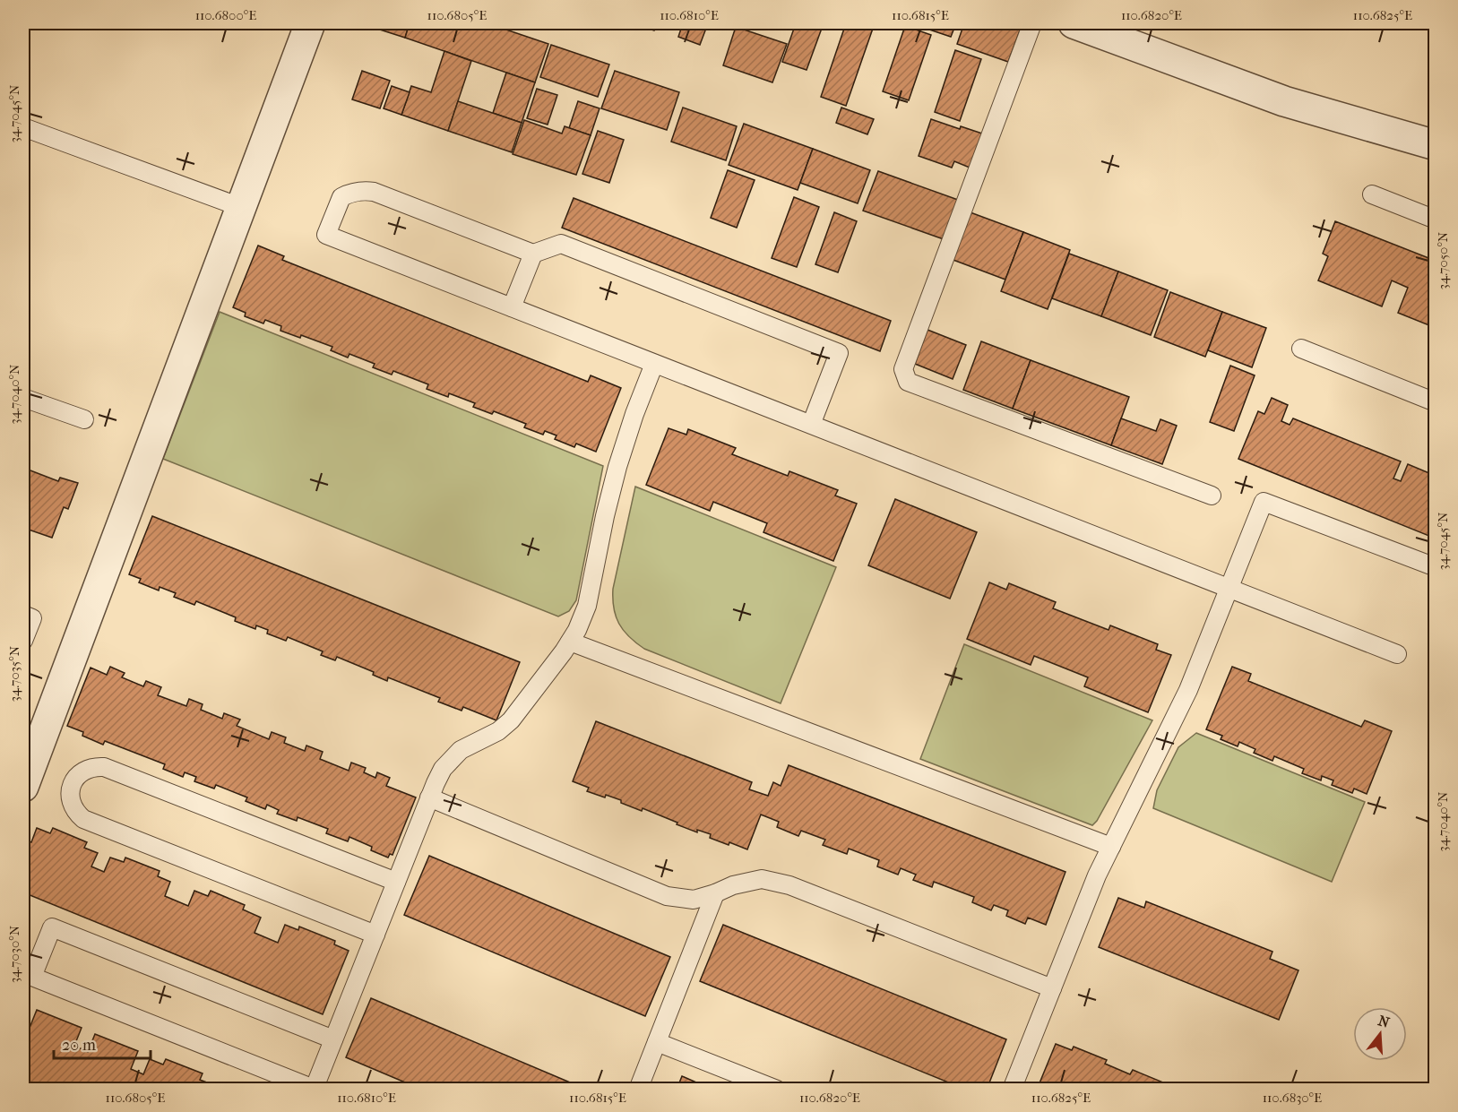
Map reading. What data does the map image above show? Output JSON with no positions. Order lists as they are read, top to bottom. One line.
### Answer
{"scale_bar":"20 m","north":"top","coordinates":["110.6800°E","110.6805°E","110.6810°E","110.6815°E","110.6820°E","110.6825°E","34.7045°N","34.7050°N","34.7040°N","34.7035°N","34.7030°N","110.6830°E"]}
